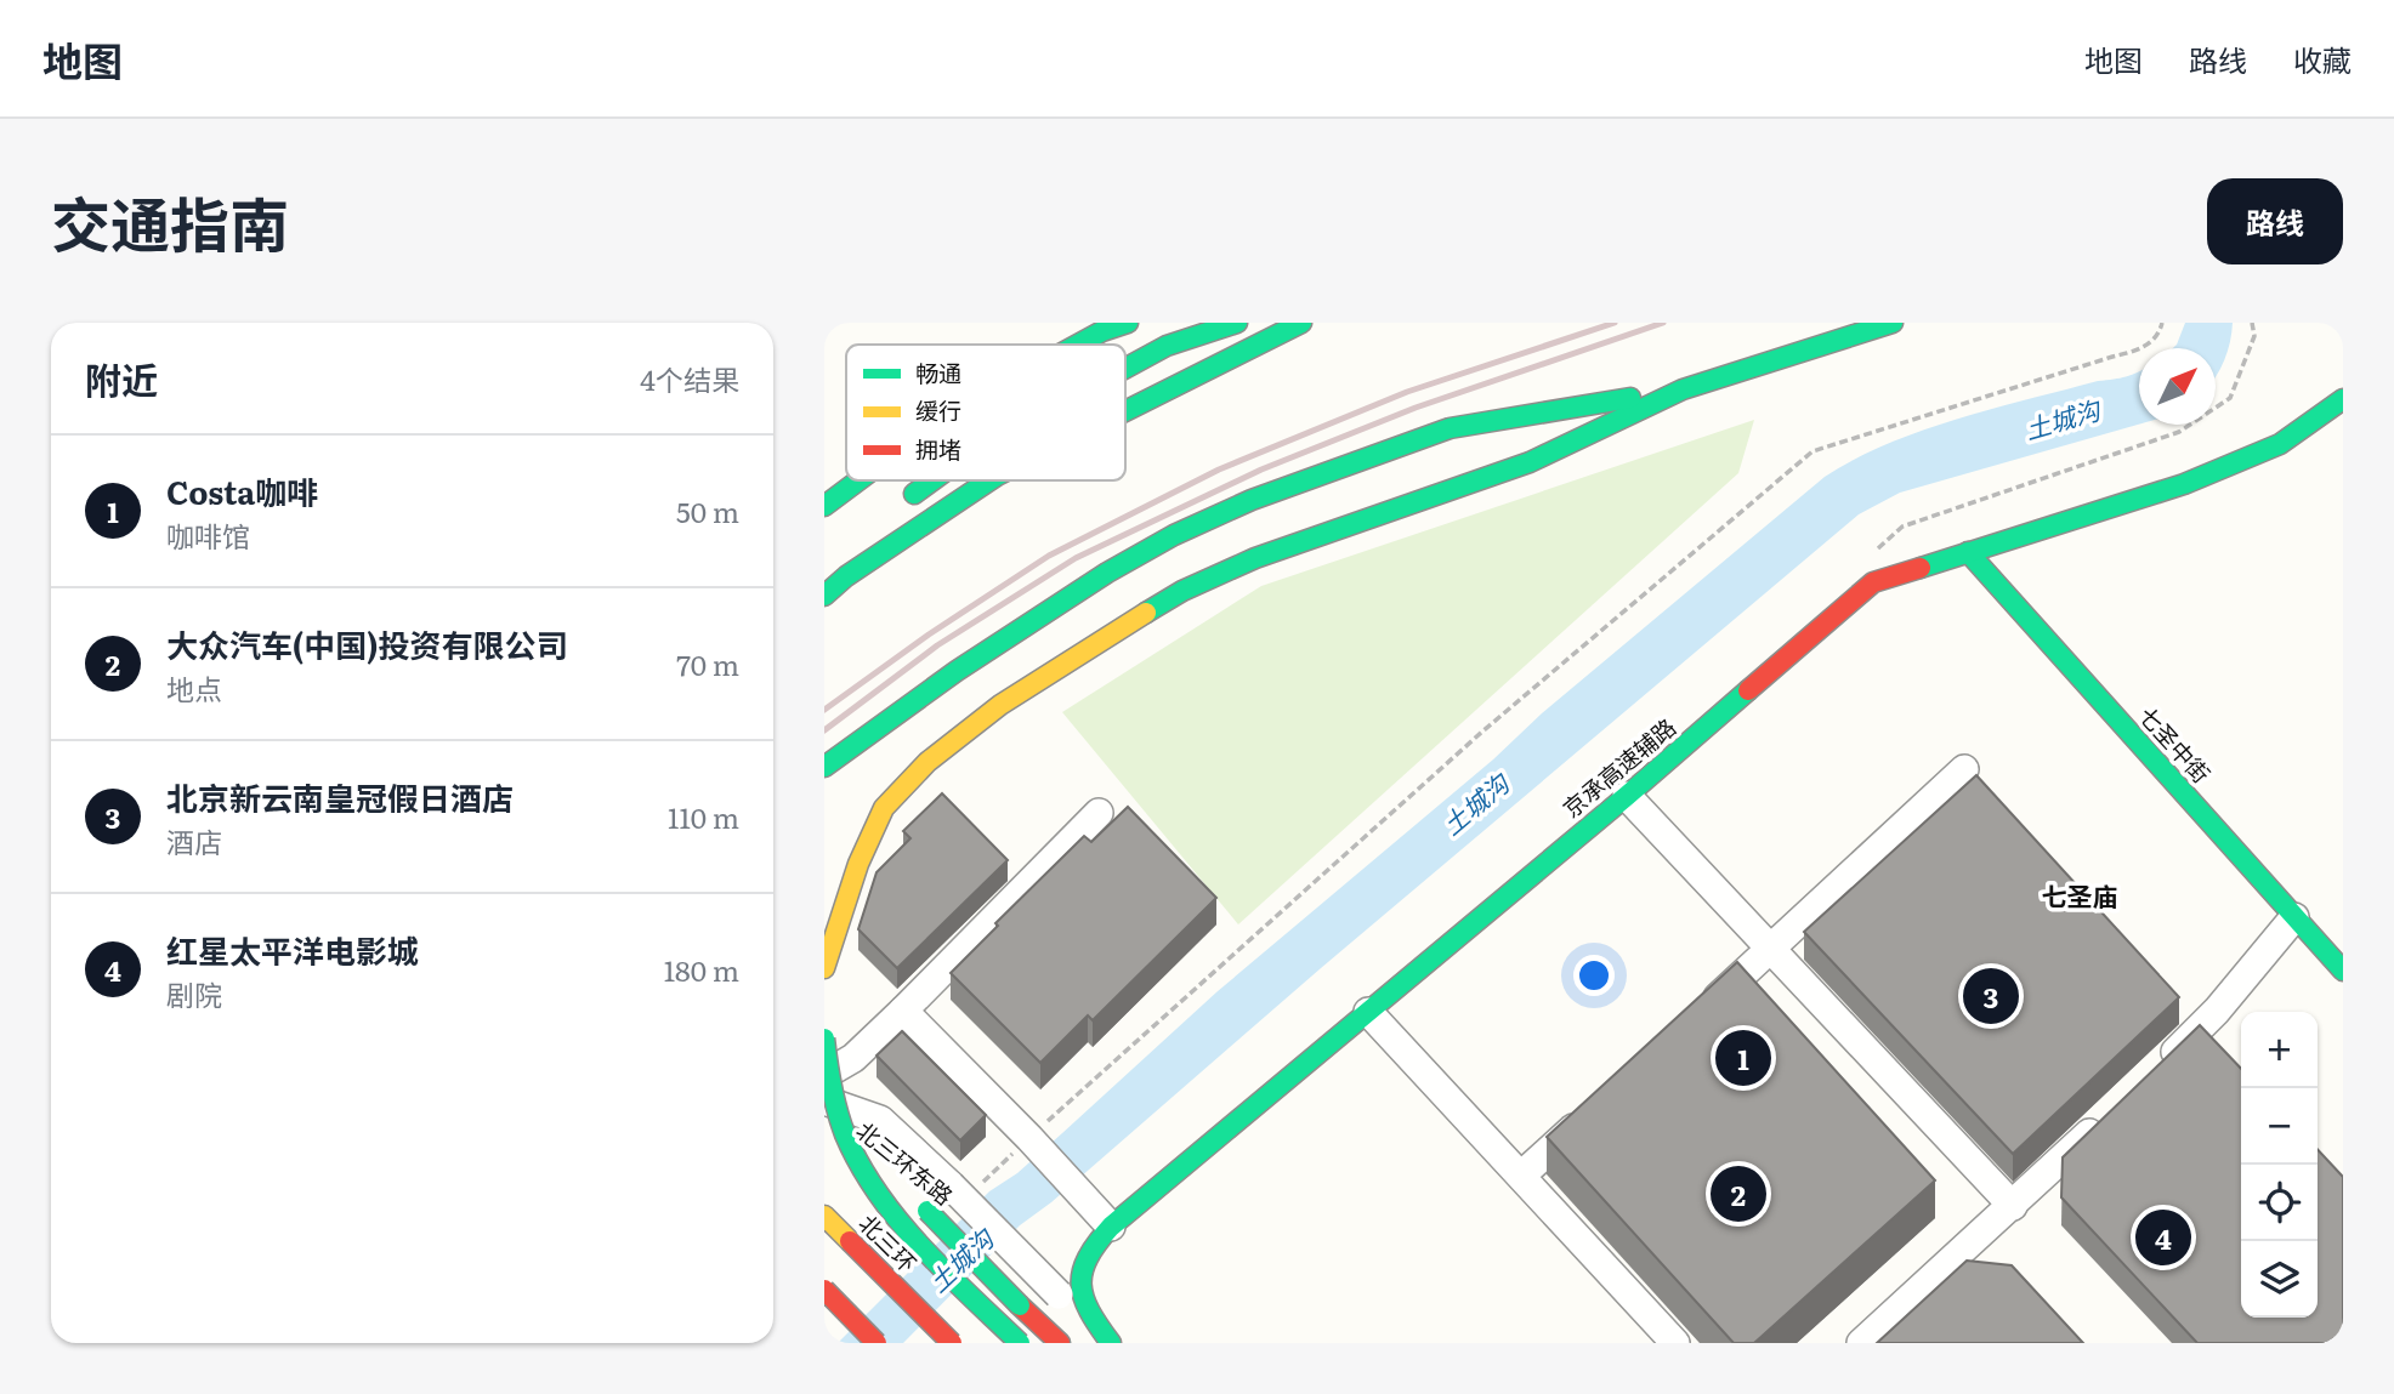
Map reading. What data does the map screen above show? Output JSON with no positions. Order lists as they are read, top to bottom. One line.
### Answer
{"streets":{"main road":["七圣中街","京承高速辅路","北三环东路","北三环"]},"crossings":[["七圣中街","京承高速辅路"]],"districts":["七圣庙"],"water":["土城沟"],"legend":["畅通","缓行","拥堵"],"north":"top right","page":{"header":"地图","nav":["地图","路线","收藏"],"title":"交通指南","buttons":"路线","heading":["附近","4个结果"],"list":[{"mark":"1","name":"Costa咖啡","note":"咖啡馆","value":"50 m"},{"mark":"2","name":"大众汽车(中国)投资有限公司","note":"地点","value":"70 m"},{"mark":"3","name":"北京新云南皇冠假日酒店","note":"酒店","value":"110 m"},{"mark":"4","name":"红星太平洋电影城","note":"剧院","value":"180 m"}],"pins":["3","1","2","4"],"map_buttons":["+","−"]}}
